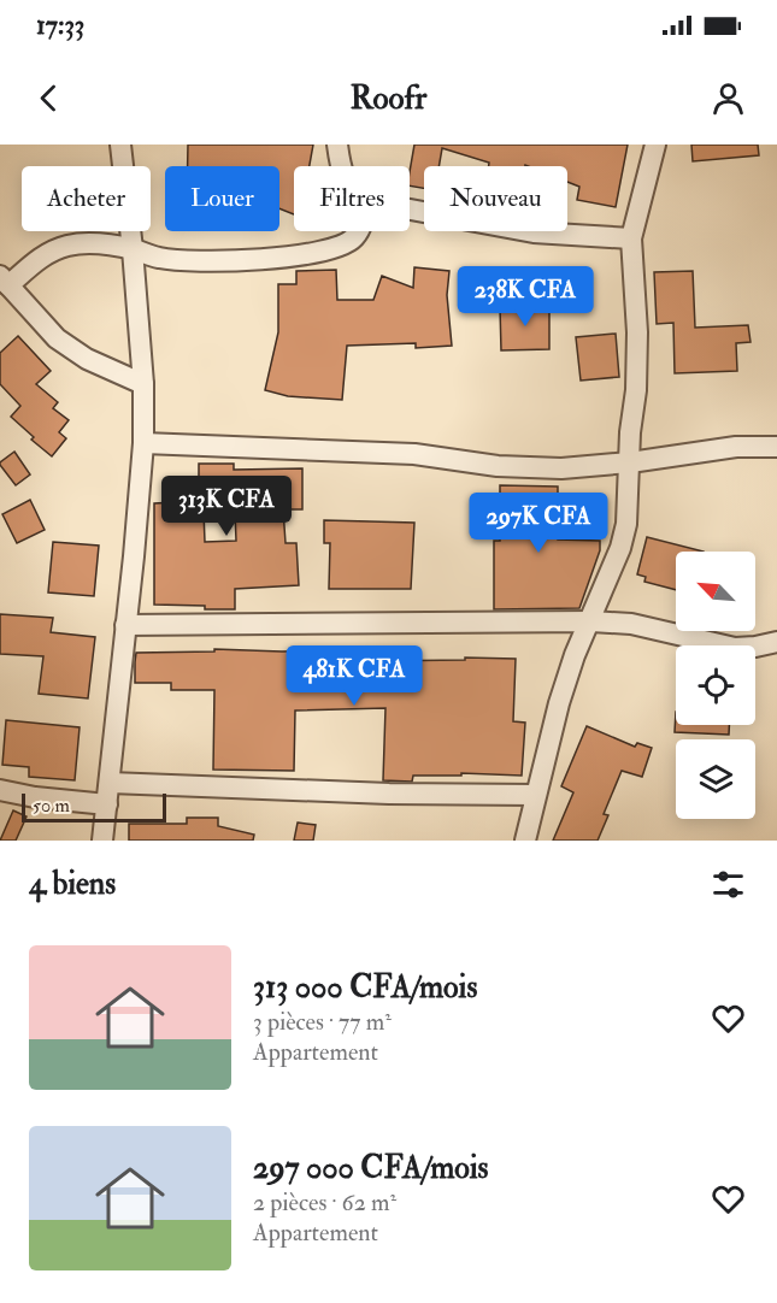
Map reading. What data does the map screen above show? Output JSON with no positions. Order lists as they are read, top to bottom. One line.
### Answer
{"scale_bar":"50 m","north":"top left","page":{"status":"17:33","header":"Roofr","chip":["Acheter","Louer","Filtres","Nouveau"],"price":["238K CFA","313K CFA","297K CFA","481K CFA"],"scale":"50 m","heading":"4 biens","list":[{"name":"313 000 CFA/mois","note":"3 pièces · 77 m² · Appartement"},{"name":"297 000 CFA/mois","note":"2 pièces · 62 m² · Appartement"}]}}
